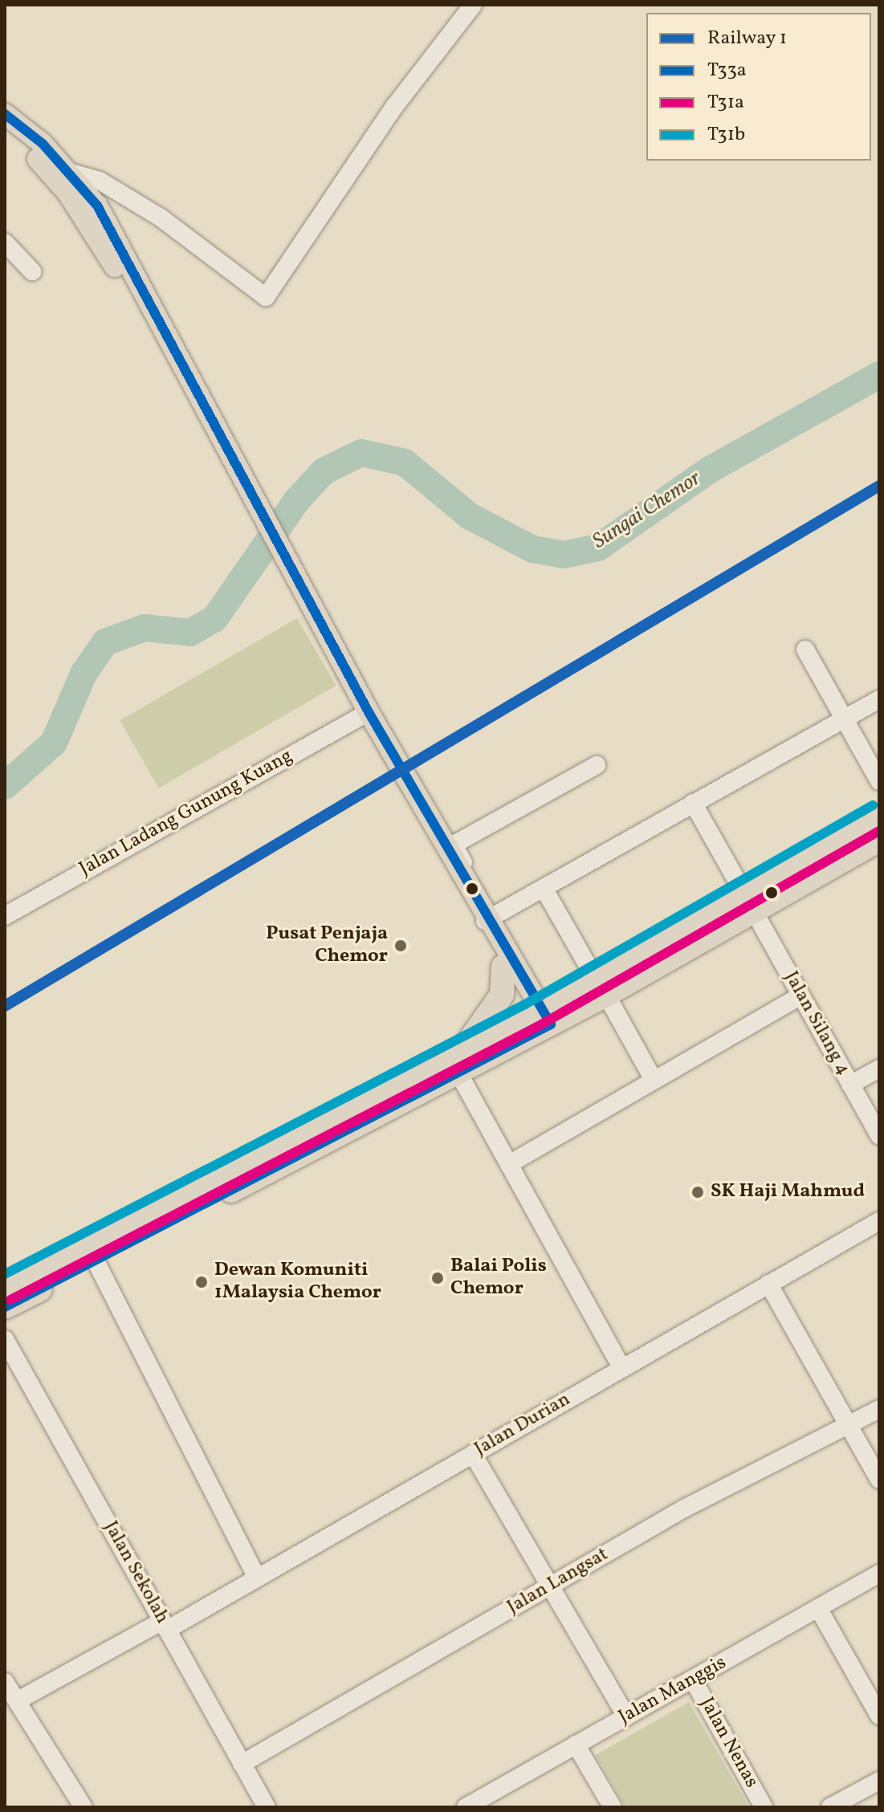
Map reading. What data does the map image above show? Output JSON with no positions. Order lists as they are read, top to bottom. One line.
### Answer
{"streets":{"street":["Jalan Ladang Gunung Kuang","Jalan Silang 4","Jalan Durian","Jalan Sekolah","Jalan Langsat","Jalan Manggis","Jalan Nenas"]},"crossings":[["Jalan Durian","Jalan Sekolah"],["Jalan Sekolah","Jalan Langsat"],["Jalan Manggis","Jalan Nenas"]],"water":["Sungai Chemor"],"places":["Pusat Penjaja Chemor","SK Haji Mahmud","Balai Polis Chemor","Dewan Komuniti 1Malaysia Chemor"],"lines":["transit line T33a","rail line 1","transit line T31b","transit line T31a"],"legend":["Railway 1","T33a","T31a","T31b"]}
